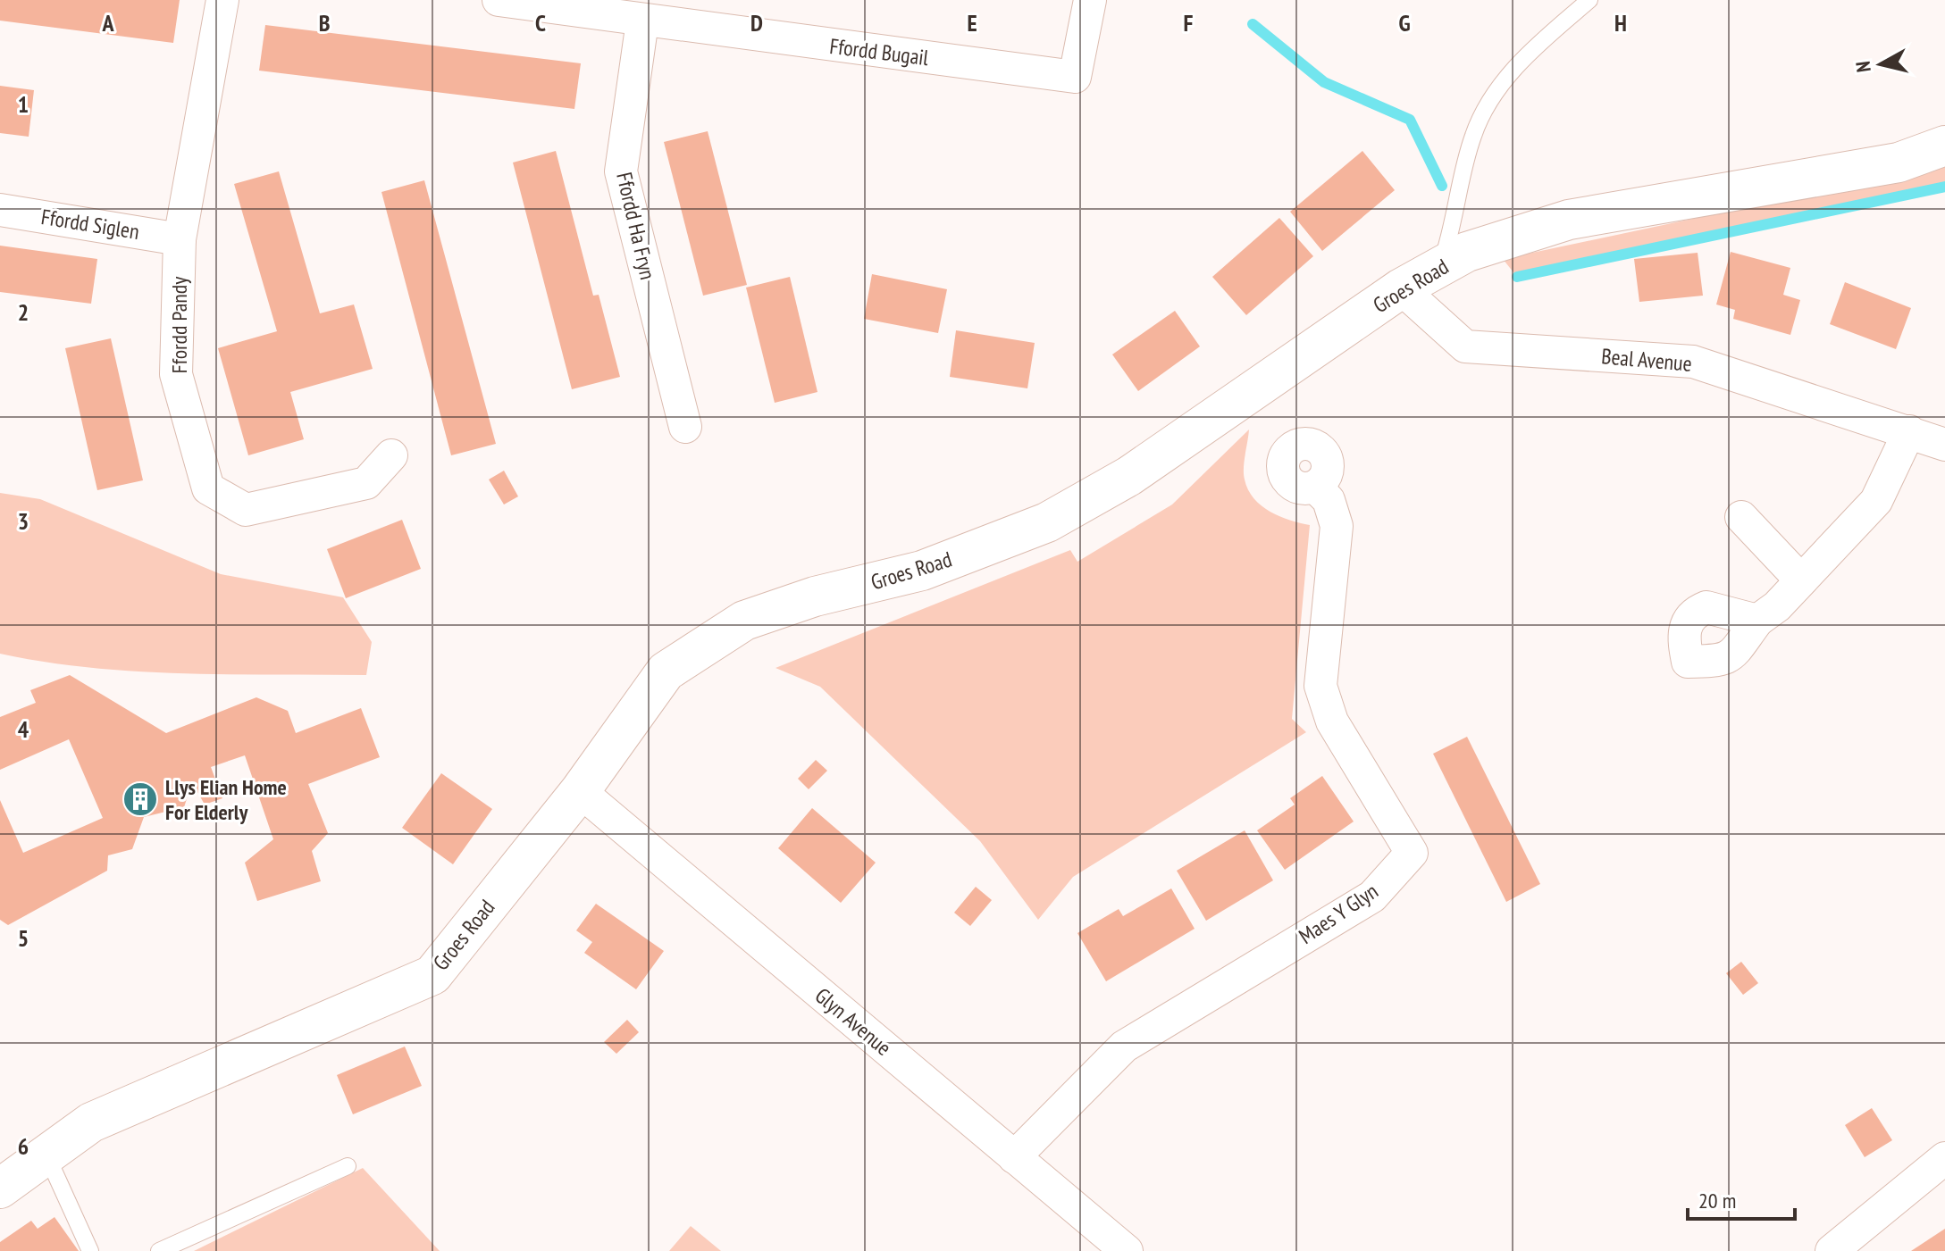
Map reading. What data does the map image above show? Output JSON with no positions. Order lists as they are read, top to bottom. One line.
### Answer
{"streets":{"street":["Ffordd Bugail","Ffordd Siglen","Ffordd Ha Fryn","Groes Road","Ffordd Pandy","Beal Avenue","Maes Y Glyn","Glyn Avenue"]},"crossings":[["Ffordd Bugail","Ffordd Ha Fryn"],["Ffordd Siglen","Ffordd Pandy"],["Groes Road","Beal Avenue"],["Groes Road","Glyn Avenue"],["Maes Y Glyn","Glyn Avenue"]],"places":{"building":["Llys Elian Home For Elderly"]},"scale_bar":"20 m","north":"left","grid":{"columns":["A","B","C","D","E","F","G","H"],"rows":["1","2","3","4","5","6"]}}
